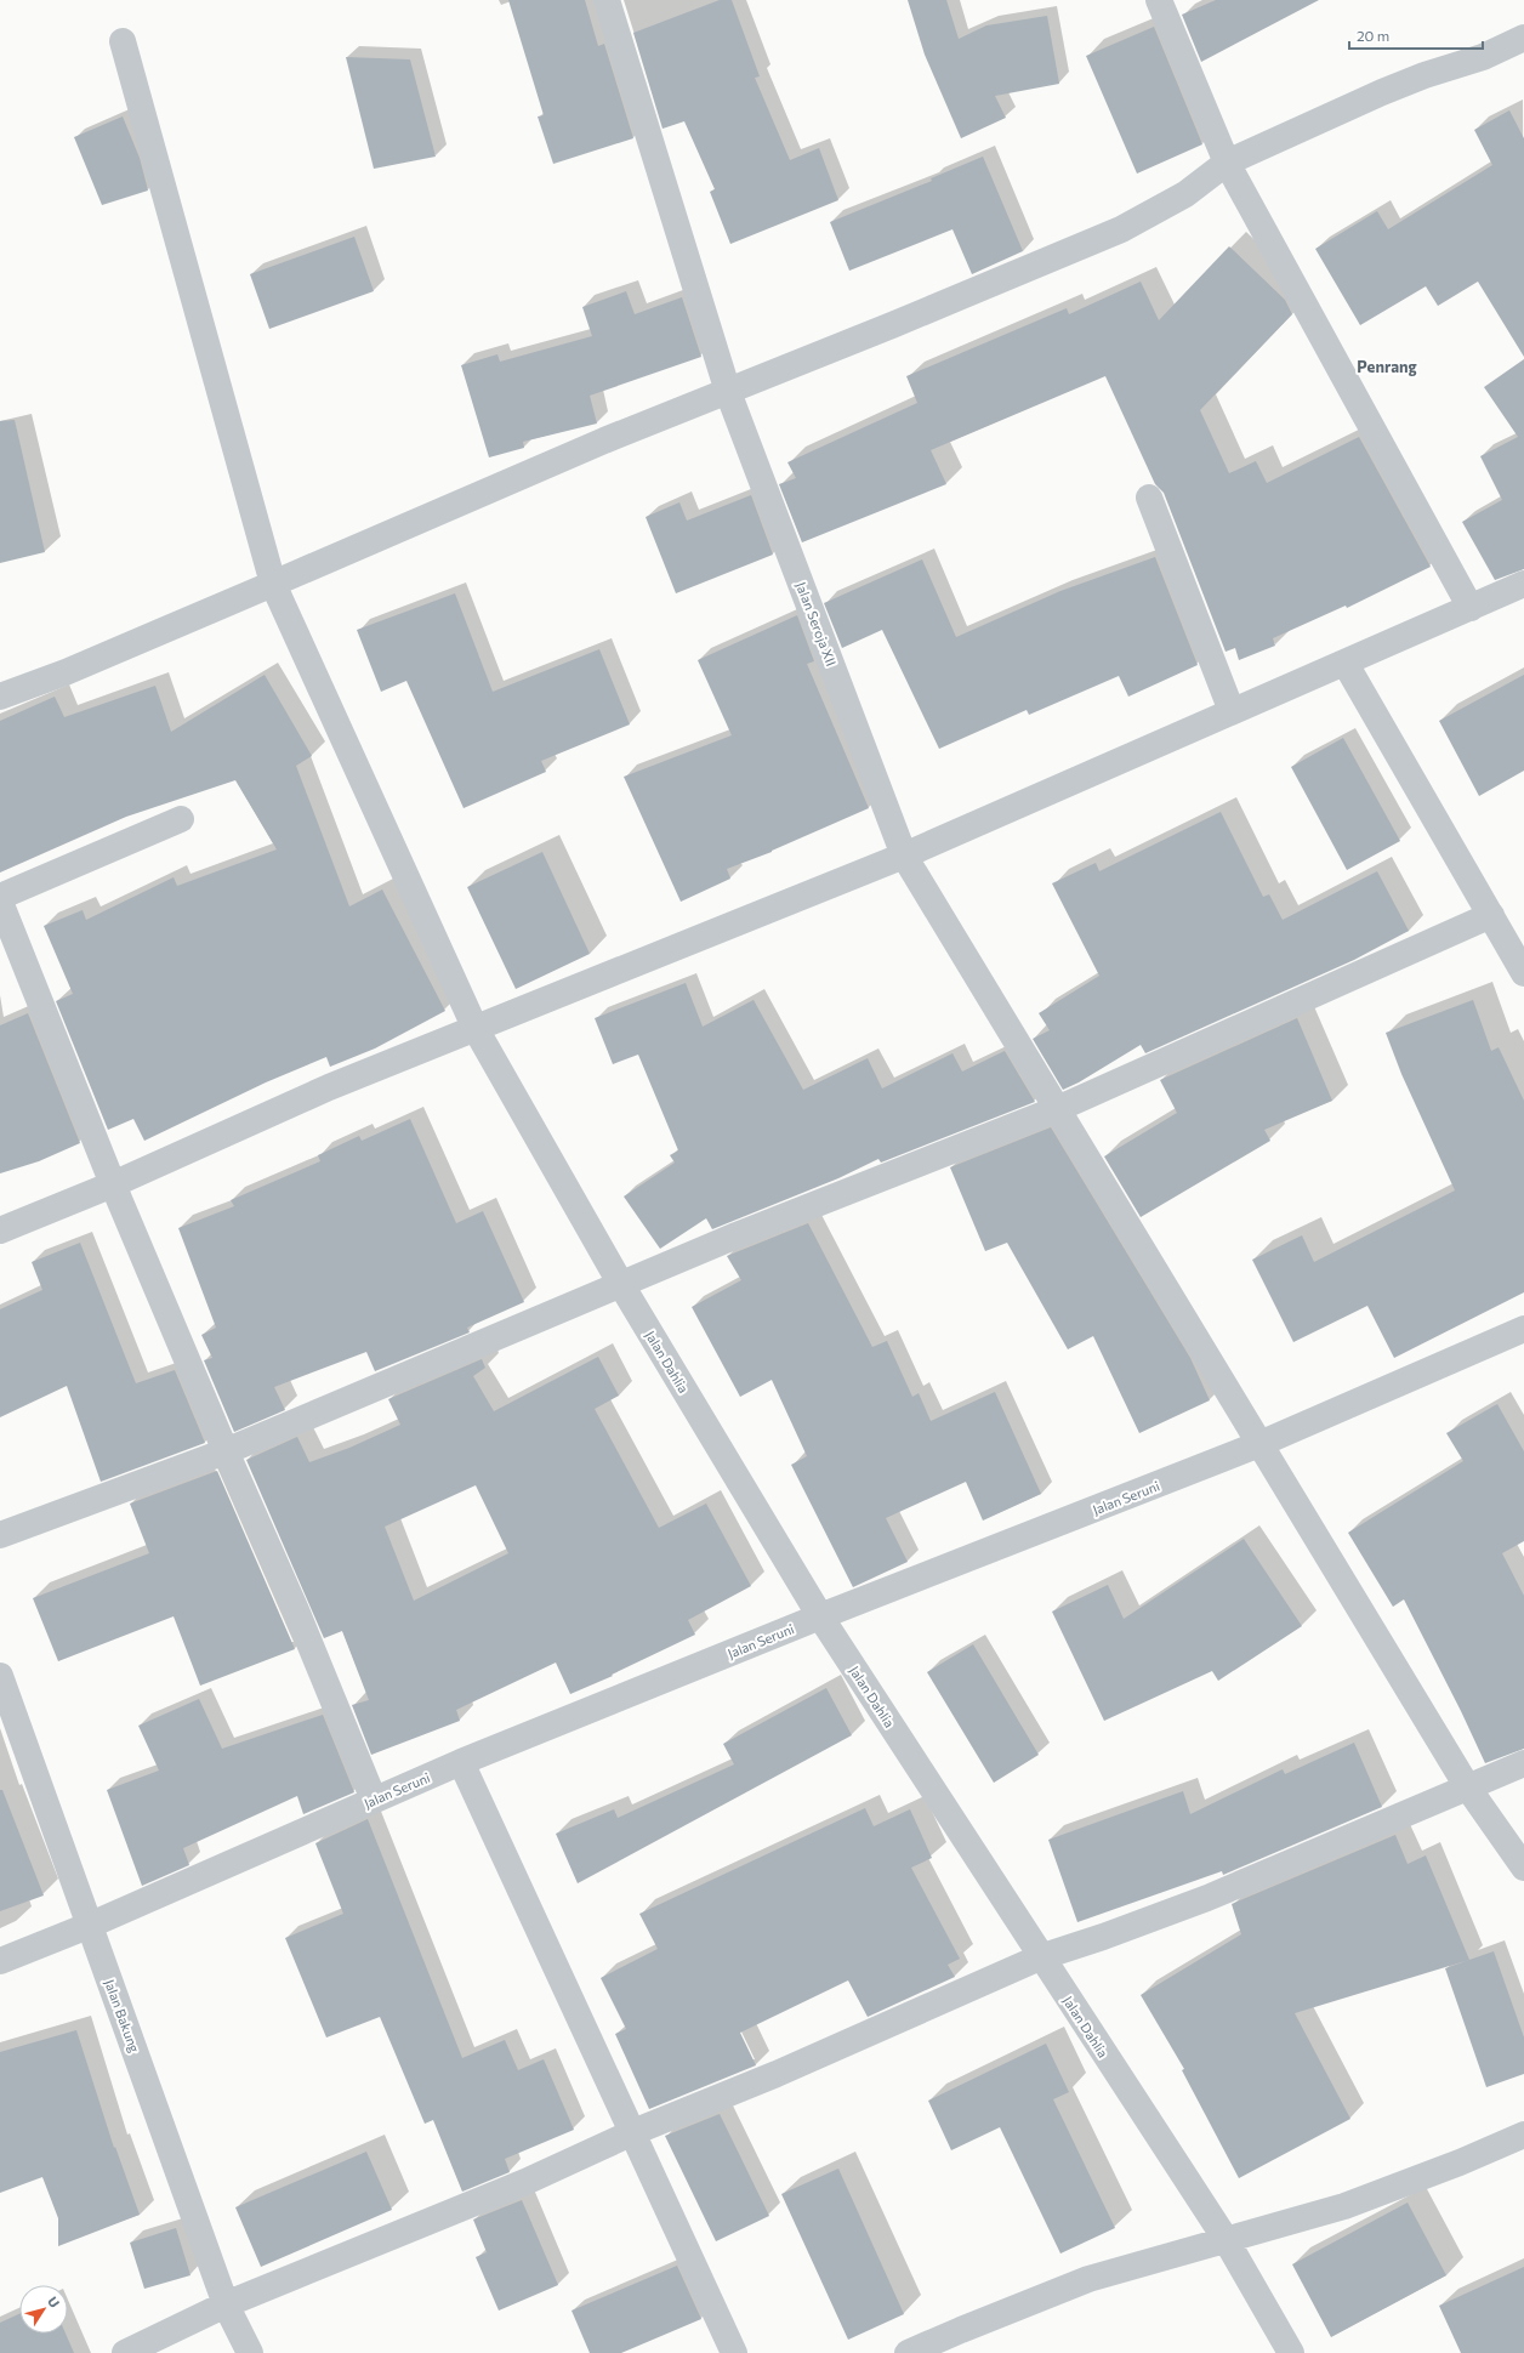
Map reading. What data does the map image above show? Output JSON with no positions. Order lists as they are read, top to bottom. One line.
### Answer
{"streets":{"street":["Jalan Seroja XII","Jalan Dahlia","Jalan Seruni","Jalan Bakung"]},"crossings":[["Jalan Seroja XII","Jalan Seruni"],["Jalan Dahlia","Jalan Seruni"],["Jalan Seruni","Jalan Bakung"]],"districts":["Penrang"],"scale_bar":"20 m","north":"top right"}
